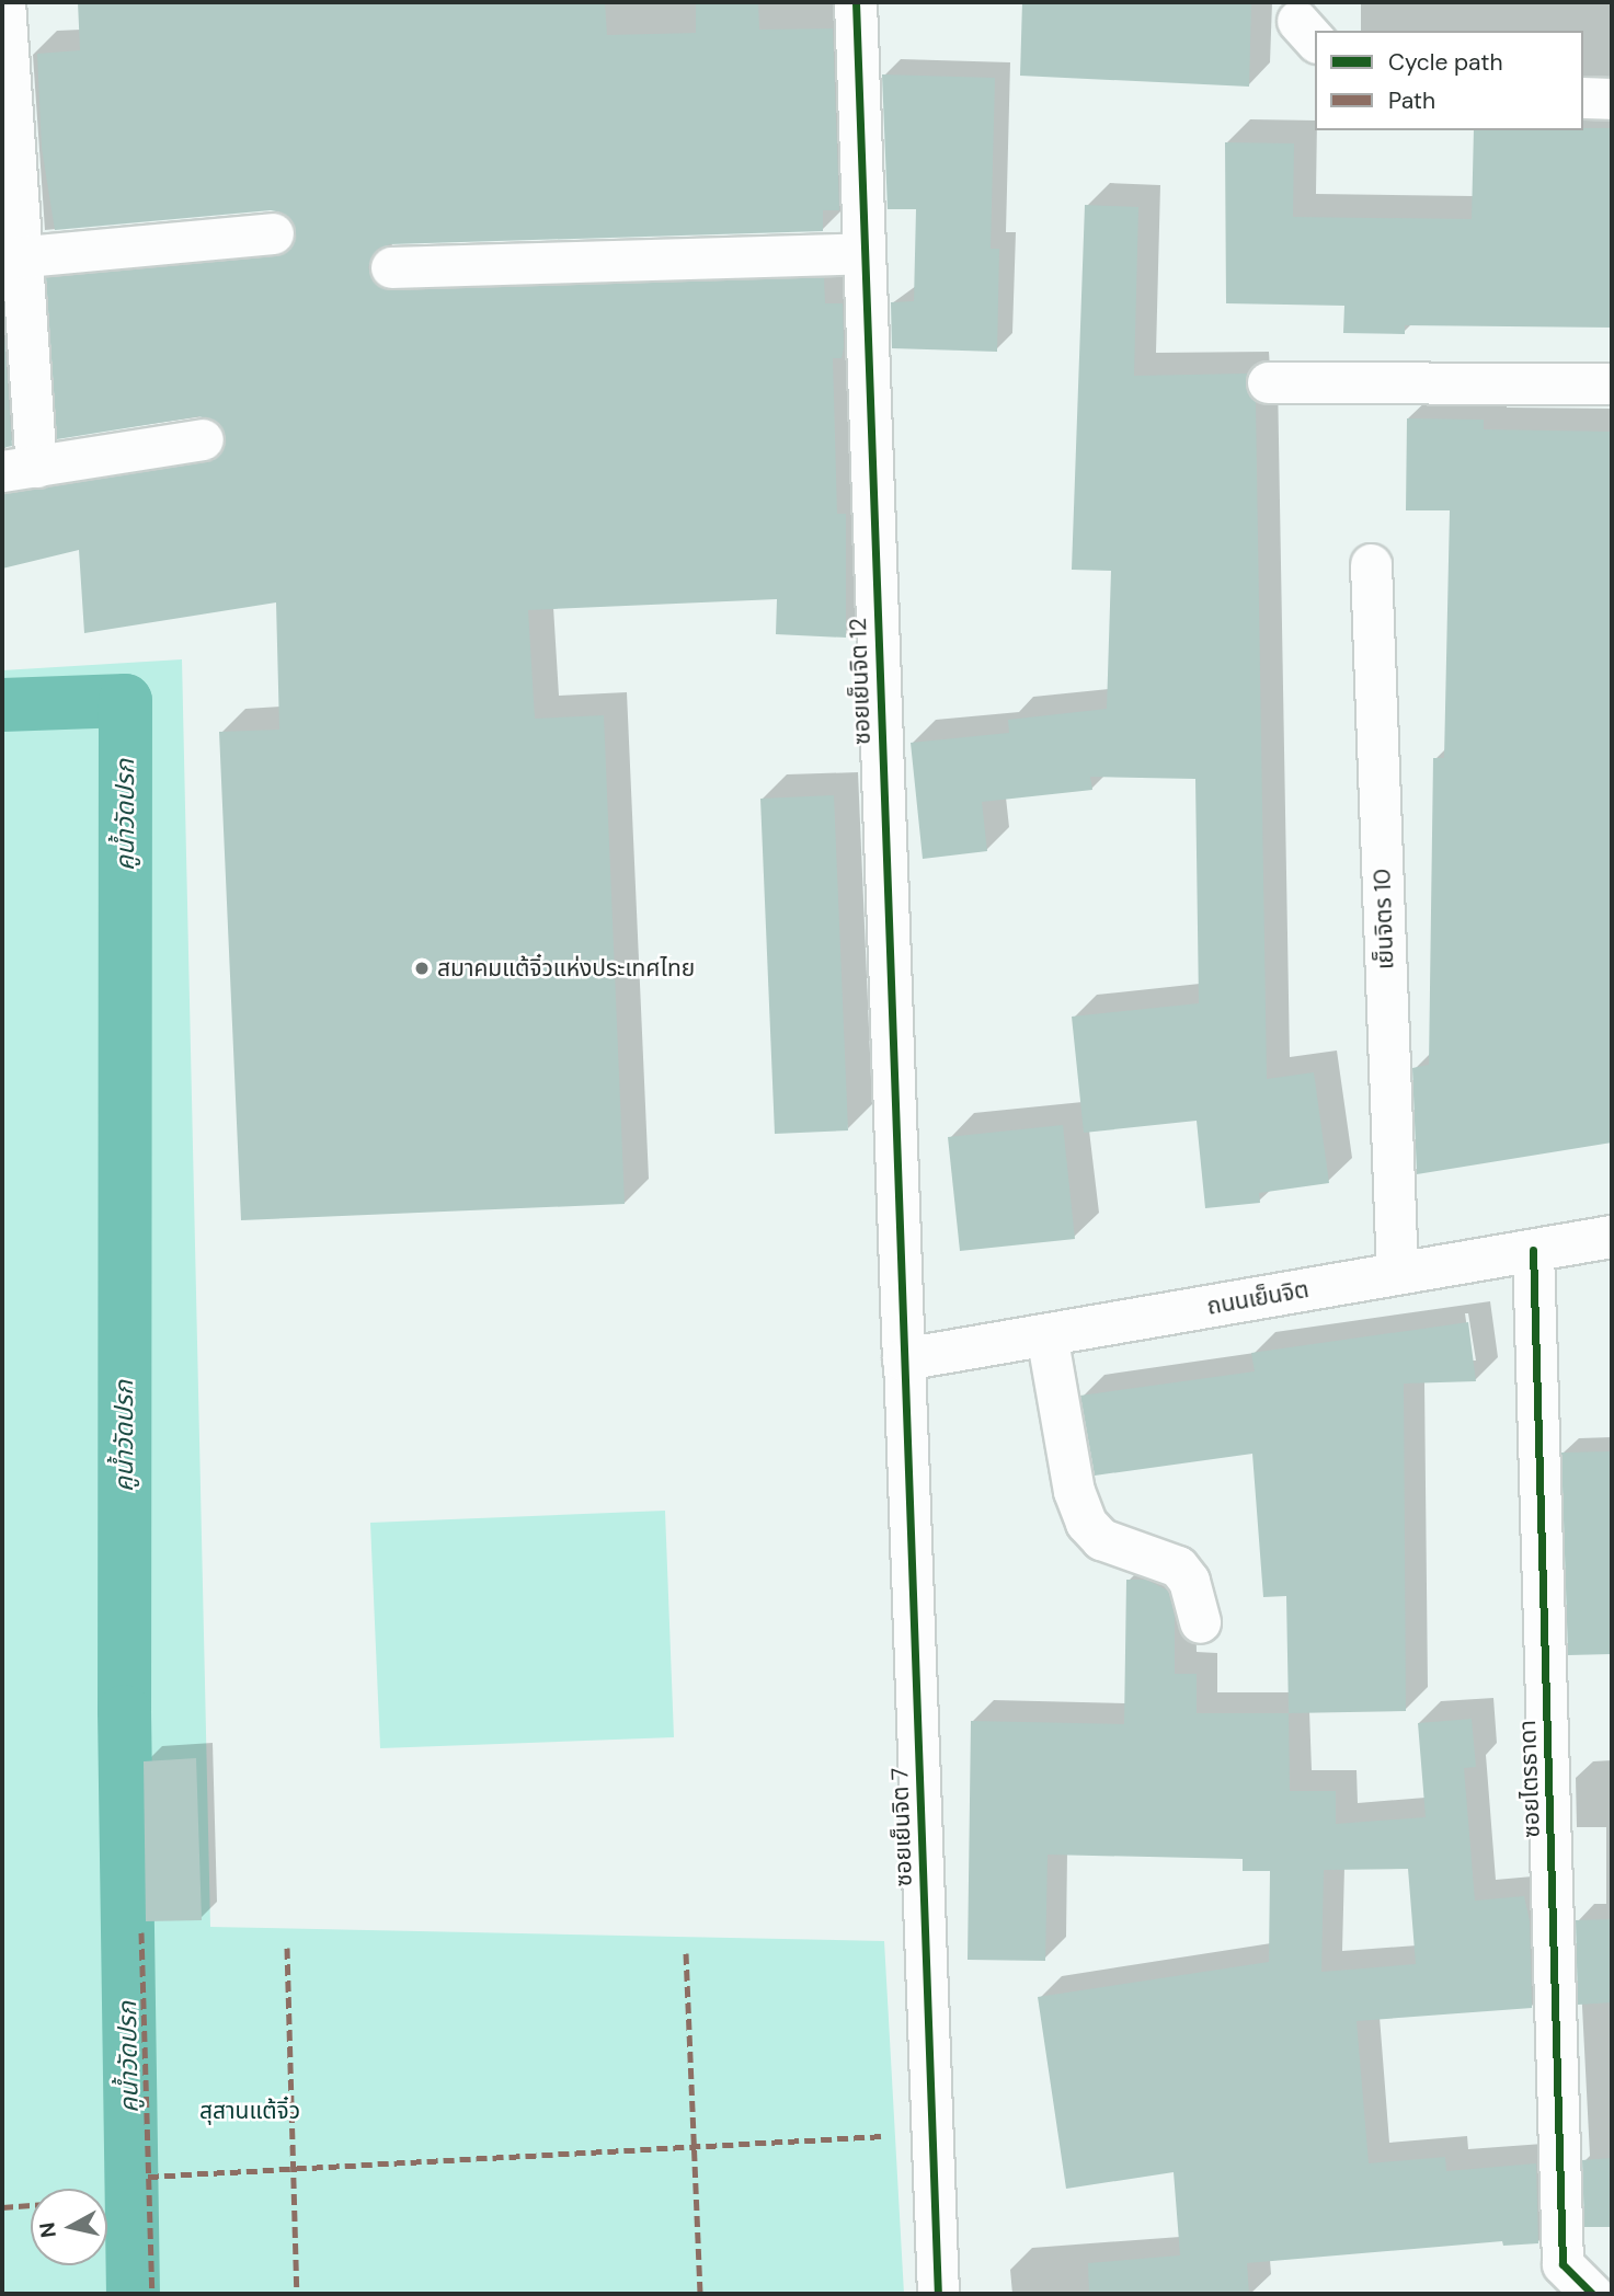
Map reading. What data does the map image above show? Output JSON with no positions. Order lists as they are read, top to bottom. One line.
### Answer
{"streets":{"street":["ซอยเย็นจิต 12","เย็นจิตร 10","ถนนเย็นจิต","ซอยไตรธาดา","ซอยเย็นจิต 7"]},"crossings":[["ซอยเย็นจิต 12","ถนนเย็นจิต"],["ซอยเย็นจิต 12","ซอยเย็นจิต 7"],["เย็นจิตร 10","ถนนเย็นจิต"],["ถนนเย็นจิต","ซอยไตรธาดา"],["ถนนเย็นจิต","ซอยเย็นจิต 7"]],"water":["คูน้ำวัดปรก"],"parks":["สุสานแต้จิ๋ว"],"places":["สมาคมแต้จิ๋วแห่งประเทศไทย"],"legend":["Cycle path","Path"],"north":"left"}
